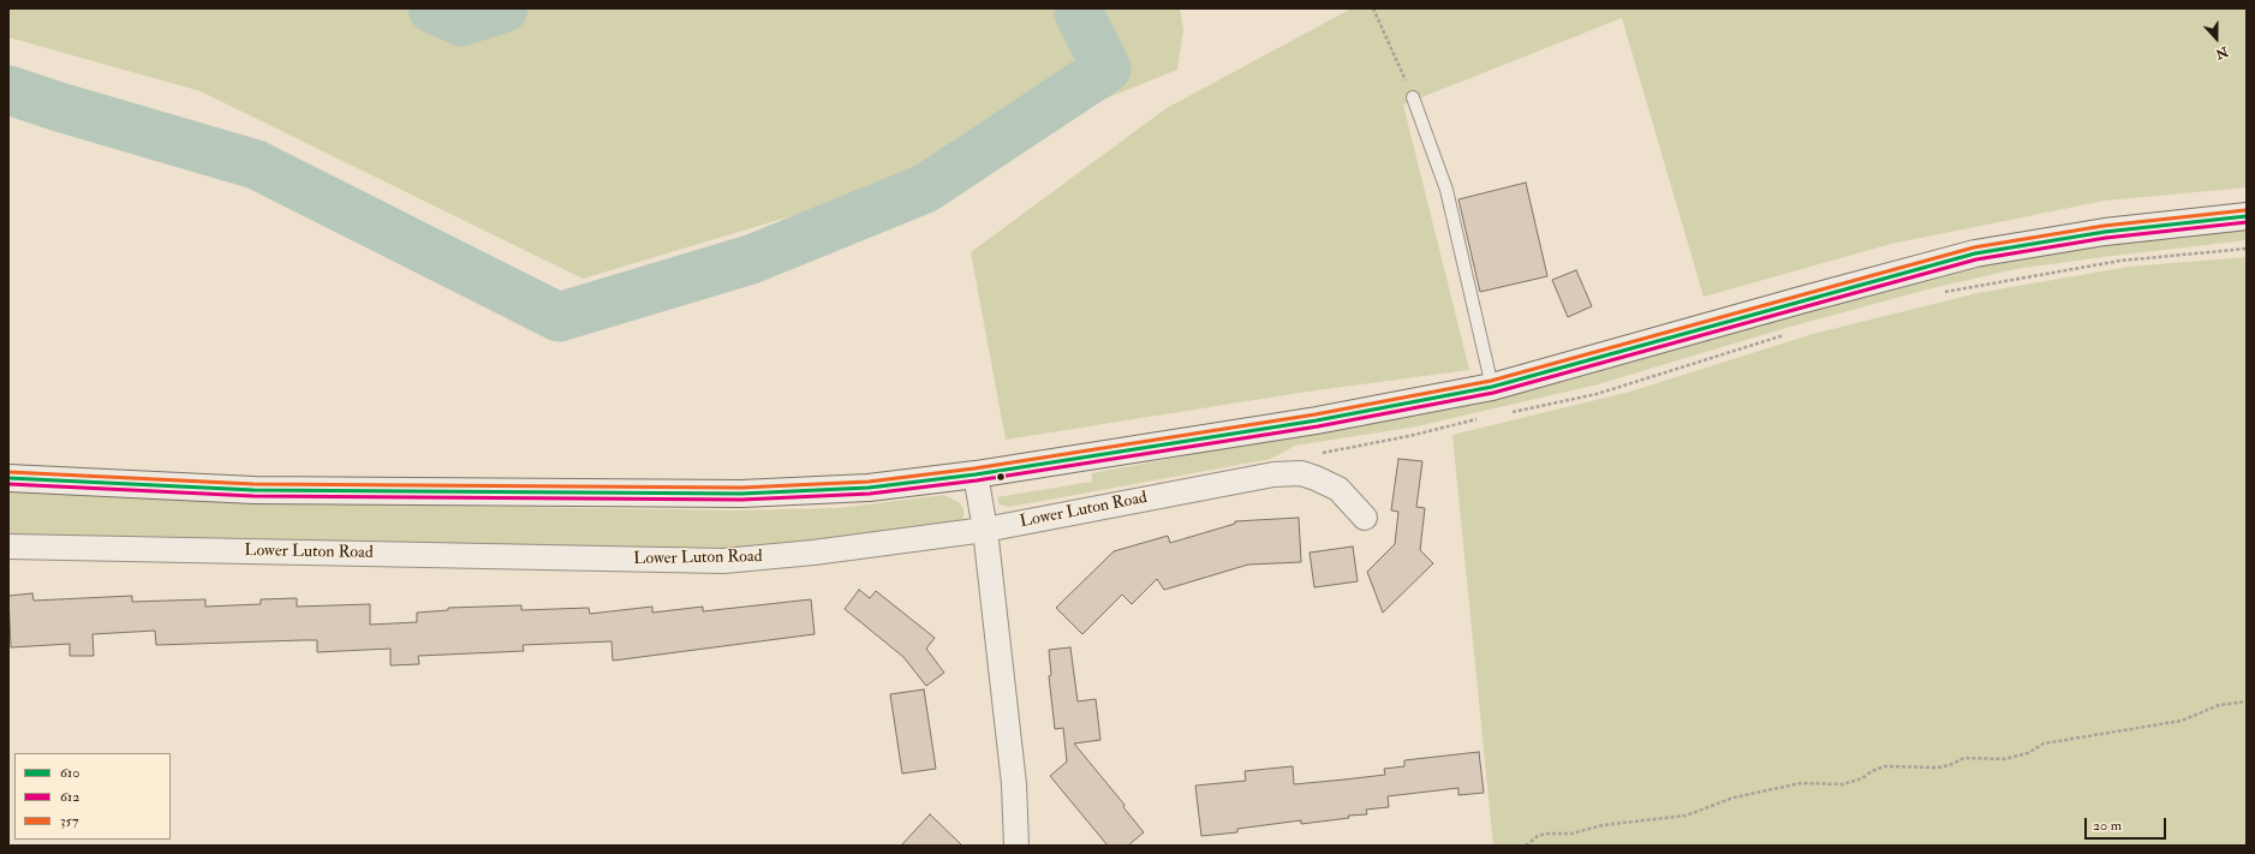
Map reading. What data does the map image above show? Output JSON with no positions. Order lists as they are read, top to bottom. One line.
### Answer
{"streets":{"street":["Lower Luton Road"]},"lines":["transit line 357","transit line 610","transit line 612"],"legend":["610","612","357"],"scale_bar":"20 m","north":"bottom"}
